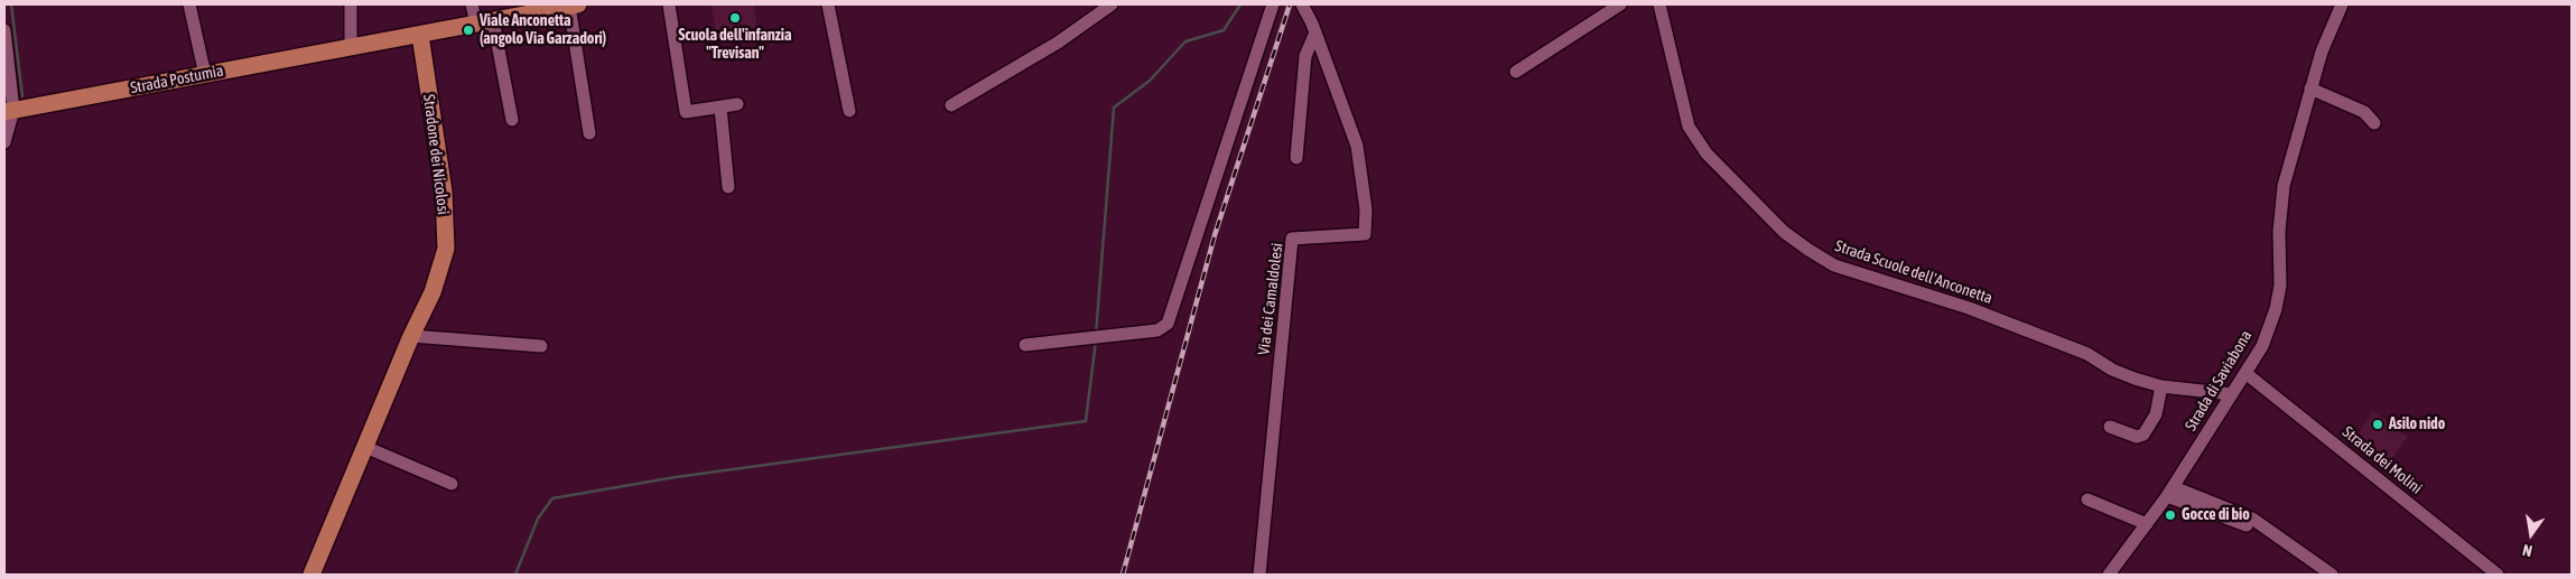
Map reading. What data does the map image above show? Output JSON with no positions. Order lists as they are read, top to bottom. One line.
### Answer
{"streets":{"main road":["Strada Postumia","Stradone dei Nicolosi"],"street":["Strada Scuole dell'Anconetta","Via dei Camaldolesi","Strada di Saviabona","Strada dei Molini"]},"crossings":[["Strada Postumia","Stradone dei Nicolosi"],["Strada Scuole dell'Anconetta","Strada di Saviabona"],["Strada di Saviabona","Strada dei Molini"]],"places":["Scuola dell'infanzia \"Trevisan\"","Viale Anconetta (angolo Via Garzadori)","Asilo nido","Gocce di bio"],"north":"bottom"}
